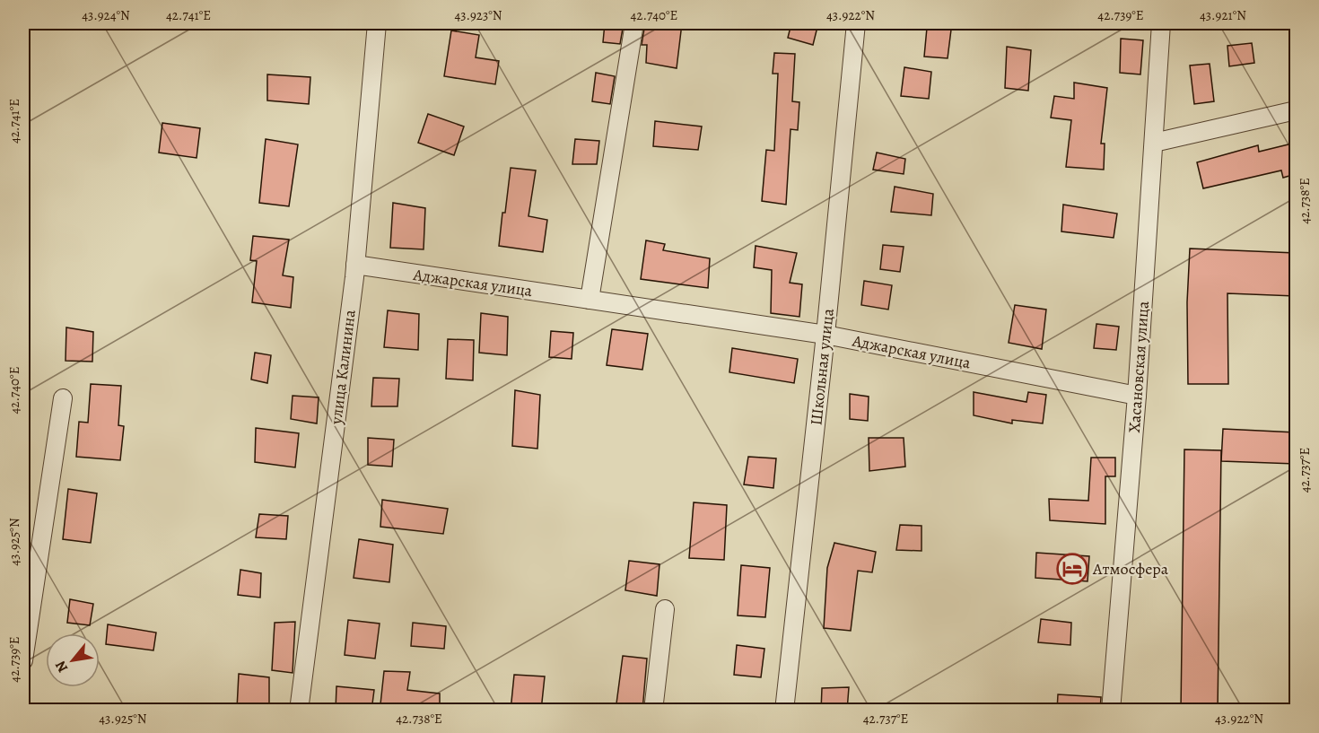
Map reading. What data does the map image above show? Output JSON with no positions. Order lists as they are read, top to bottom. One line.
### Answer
{"streets":{"street":["Аджарская улица","улица Калинина","Школьная улица","Хасановская улица"]},"crossings":[["Аджарская улица","улица Калинина"],["Аджарская улица","Школьная улица"],["Аджарская улица","Хасановская улица"]],"places":{"hotel":["Атмосфера"]},"north":"bottom left","coordinates":["43.924°N","42.741°E","43.923°N","42.740°E","43.922°N","42.739°E","43.921°N","42.738°E","42.737°E","43.925°N"]}
